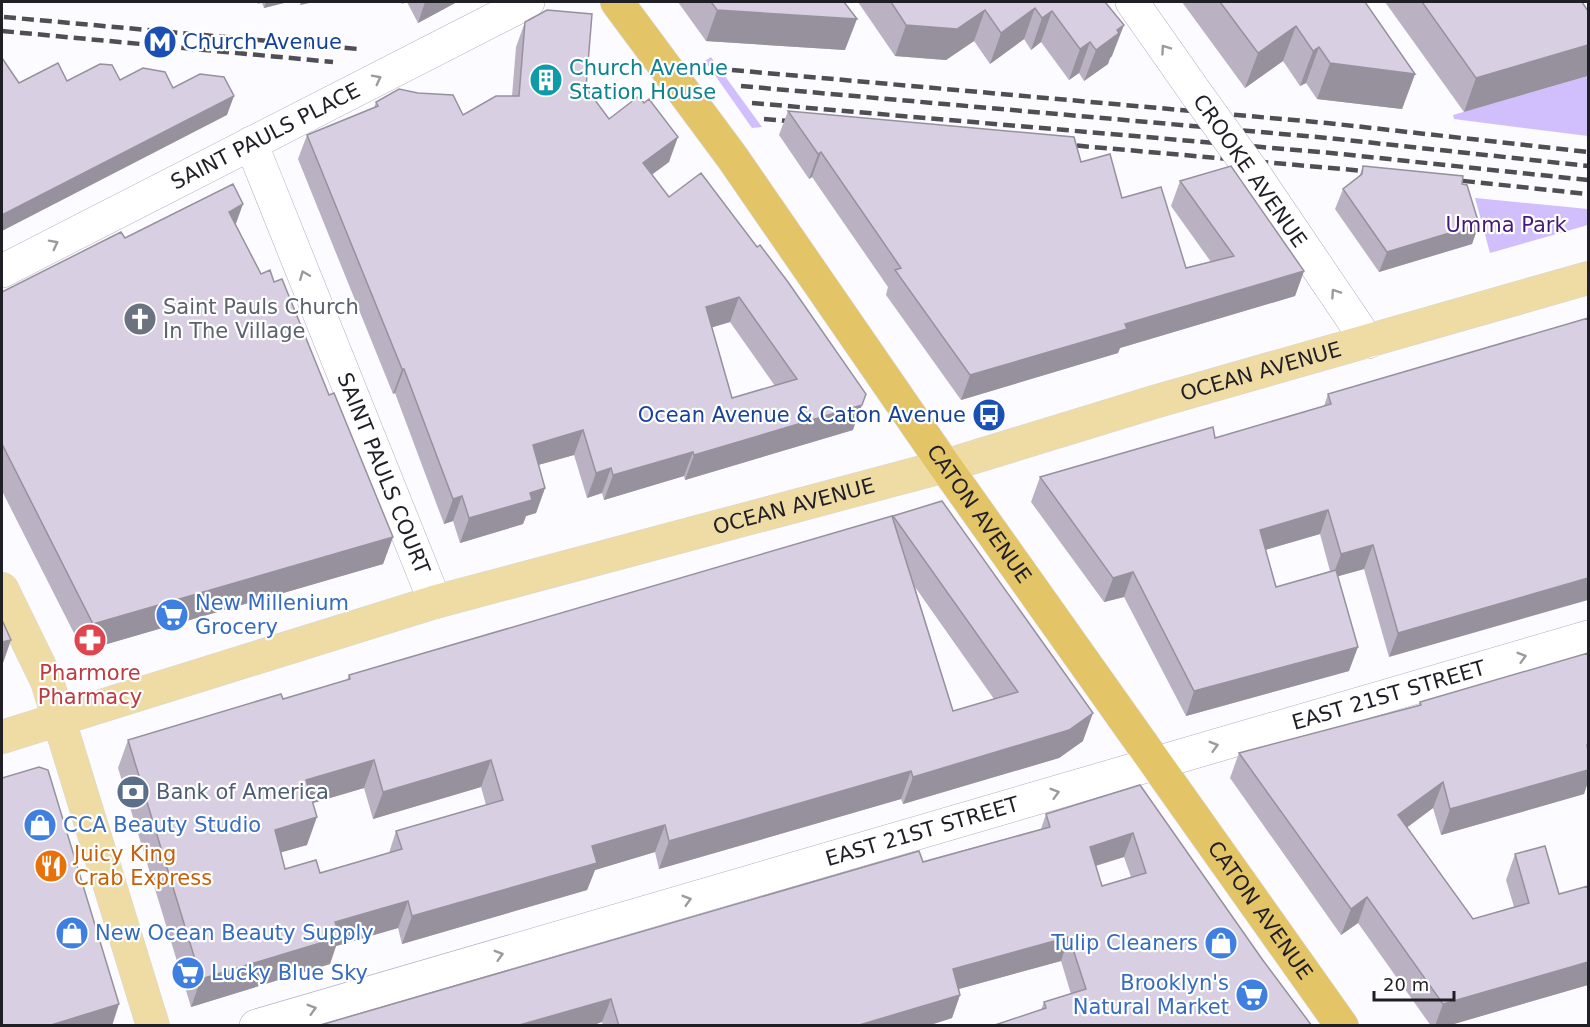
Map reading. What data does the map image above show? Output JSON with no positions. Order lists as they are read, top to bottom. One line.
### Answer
{"streets":{"highway":["CATON AVENUE"],"main road":["OCEAN AVENUE"],"street":["SAINT PAULS PLACE","CROOKE AVENUE","SAINT PAULS COURT","EAST 21ST STREET"]},"crossings":[["SAINT PAULS PLACE","SAINT PAULS COURT"],["CROOKE AVENUE","OCEAN AVENUE"],["OCEAN AVENUE","SAINT PAULS COURT"],["OCEAN AVENUE","CATON AVENUE"],["CATON AVENUE","EAST 21ST STREET"]],"one_way":["SAINT PAULS PLACE","CROOKE AVENUE","SAINT PAULS COURT","EAST 21ST STREET"],"parks":["Umma Park"],"places":{"metro station":["Church Avenue"],"building":["Church Avenue Station House"],"church":["Saint Pauls Church In The Village"],"bus stop":["Ocean Avenue & Caton Avenue"],"supermarket":["New Millenium Grocery","Lucky Blue Sky","Brooklyn's Natural Market"],"pharmacy":["Pharmore Pharmacy"],"bank":["Bank of America"],"shop":["CCA Beauty Studio","New Ocean Beauty Supply","Tulip Cleaners"],"restaurant":["Juicy King Crab Express"]},"scale_bar":"20 m"}
